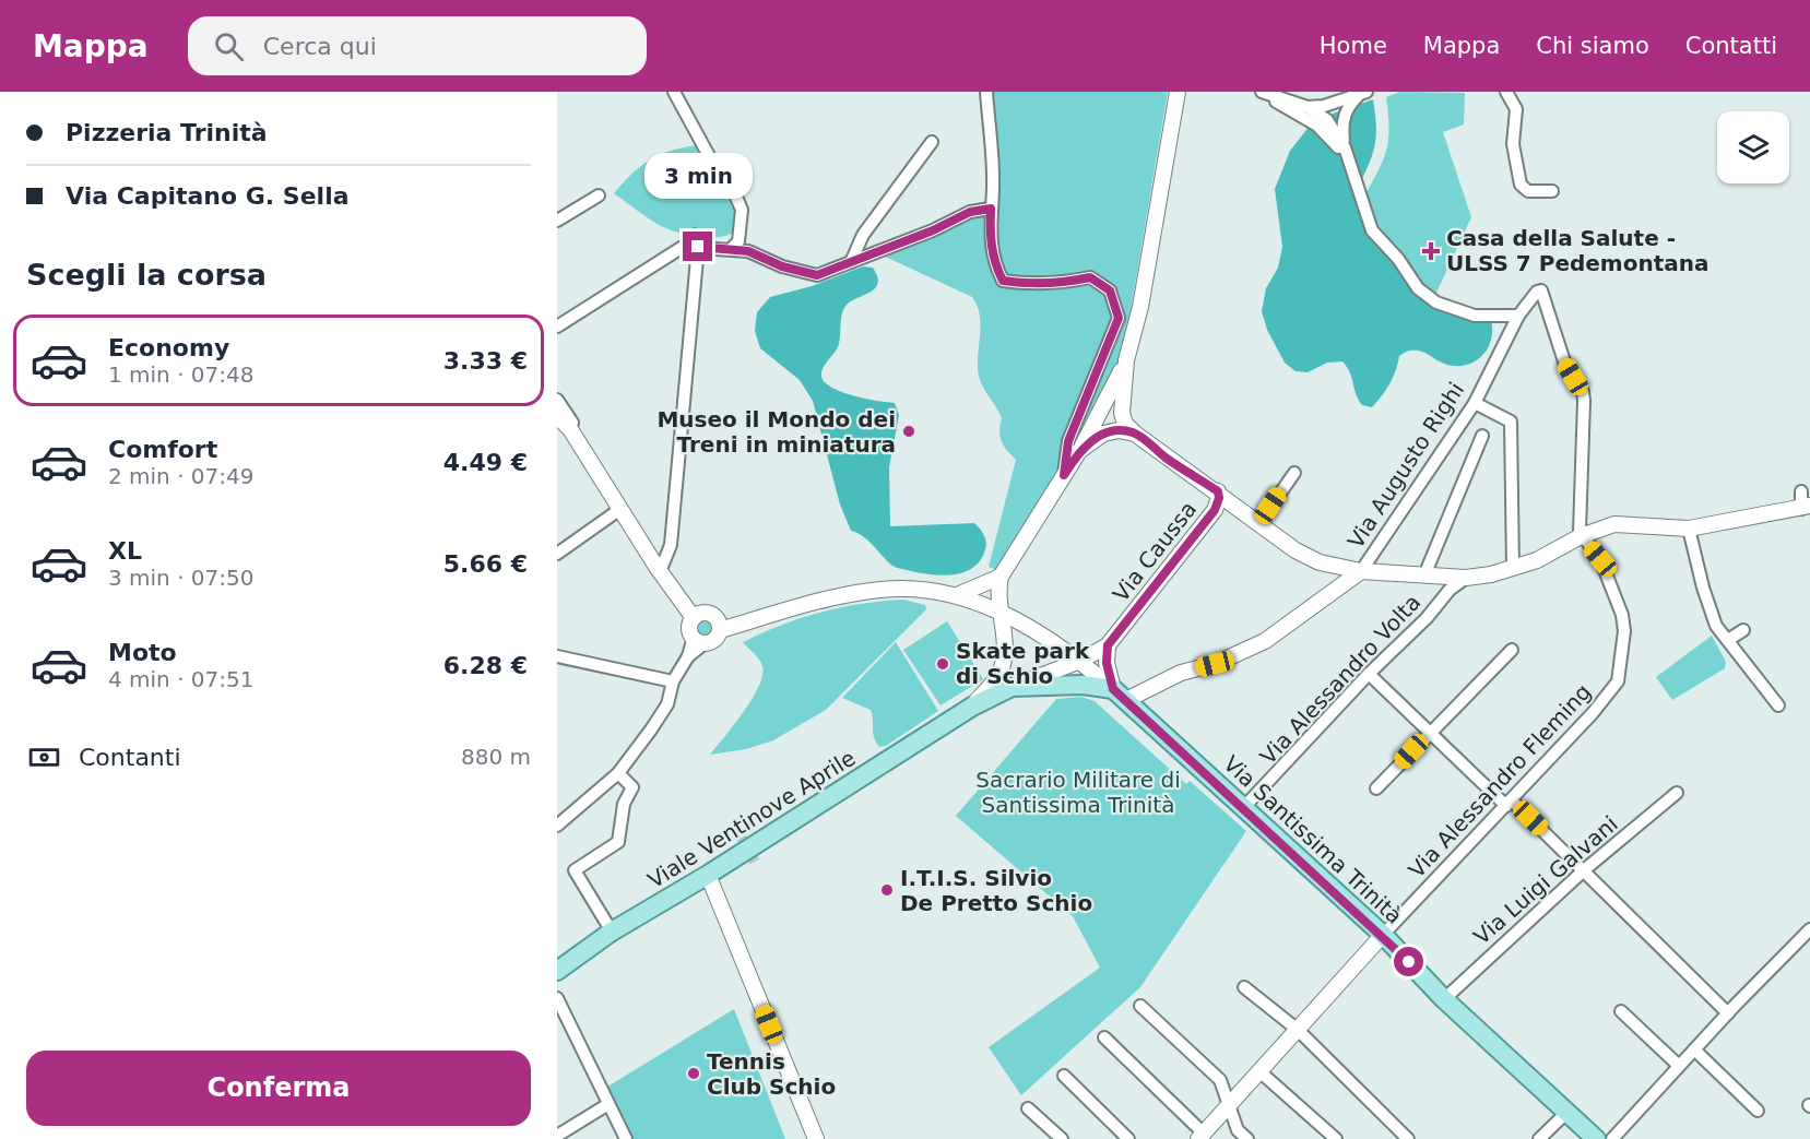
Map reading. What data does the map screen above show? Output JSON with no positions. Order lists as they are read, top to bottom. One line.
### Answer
{"streets":{"main road":["Viale Ventinove Aprile","Via Santissima Trinità"],"street":["Via Augusto Righi","Via Caussa","Via Alessandro Volta","Via Alessandro Fleming","Via Luigi Galvani"]},"crossings":[["Via Augusto Righi","Via Caussa"],["Via Augusto Righi","Via Alessandro Fleming"],["Via Augusto Righi","Viale Ventinove Aprile"],["Via Augusto Righi","Via Santissima Trinità"],["Via Caussa","Via Alessandro Volta"],["Via Caussa","Via Alessandro Fleming"],["Via Caussa","Viale Ventinove Aprile"],["Via Caussa","Via Santissima Trinità"],["Via Alessandro Volta","Via Santissima Trinità"],["Via Alessandro Fleming","Via Santissima Trinità"],["Viale Ventinove Aprile","Via Santissima Trinità"],["Via Santissima Trinità","Via Luigi Galvani"]],"parks":["Sacrario Militare di Santissima Trinità"],"places":{"health":["Casa della Salute - ULSS 7 Pedemontana"],"other":["Museo il Mondo dei Treni in miniatura","Skate park di Schio","I.T.I.S. Silvio De Pretto Schio","Tennis Club Schio"]},"page":{"header":"Mappa","search":"Cerca qui","nav":["Home","Mappa","Chi siamo","Contatti"],"banner":["Pizzeria Trinità","Via Capitano G. Sella"],"bubble":"3 min","heading":"Scegli la corsa","list":[{"name":"Economy","note":"1 min · 07:48","value":"3.33 €"},{"name":"Comfort","note":"2 min · 07:49","value":"4.49 €"},{"name":"XL","note":"3 min · 07:50","value":"5.66 €"},{"name":"Moto","note":"4 min · 07:51","value":"6.28 €"}],"pay":["Contanti","880 m"],"buttons":"Conferma"}}
